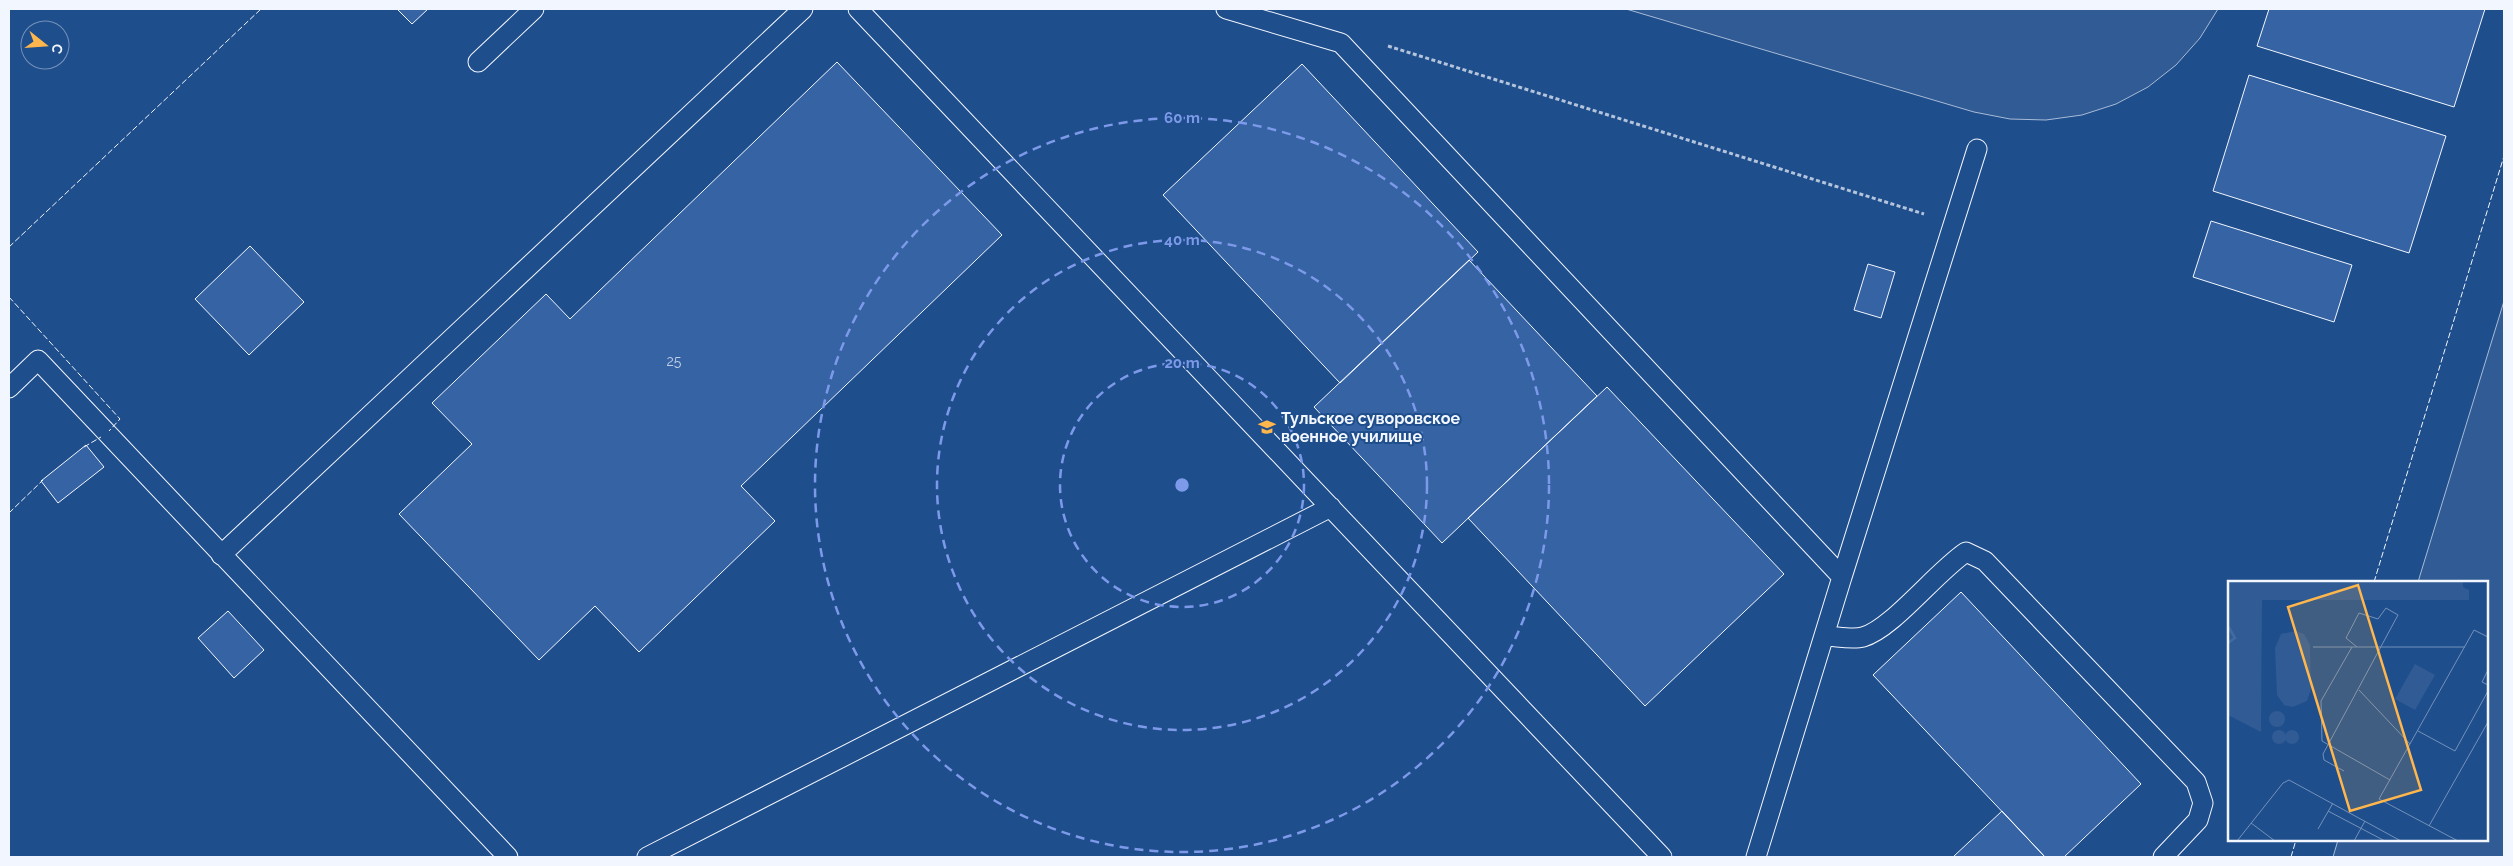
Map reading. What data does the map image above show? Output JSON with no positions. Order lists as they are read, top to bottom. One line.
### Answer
{"places":{"school or university":["Тульское суворовское военное училище"]},"house_numbers":["25"],"north":"right","rings":["60 m","40 m","20 m"]}
